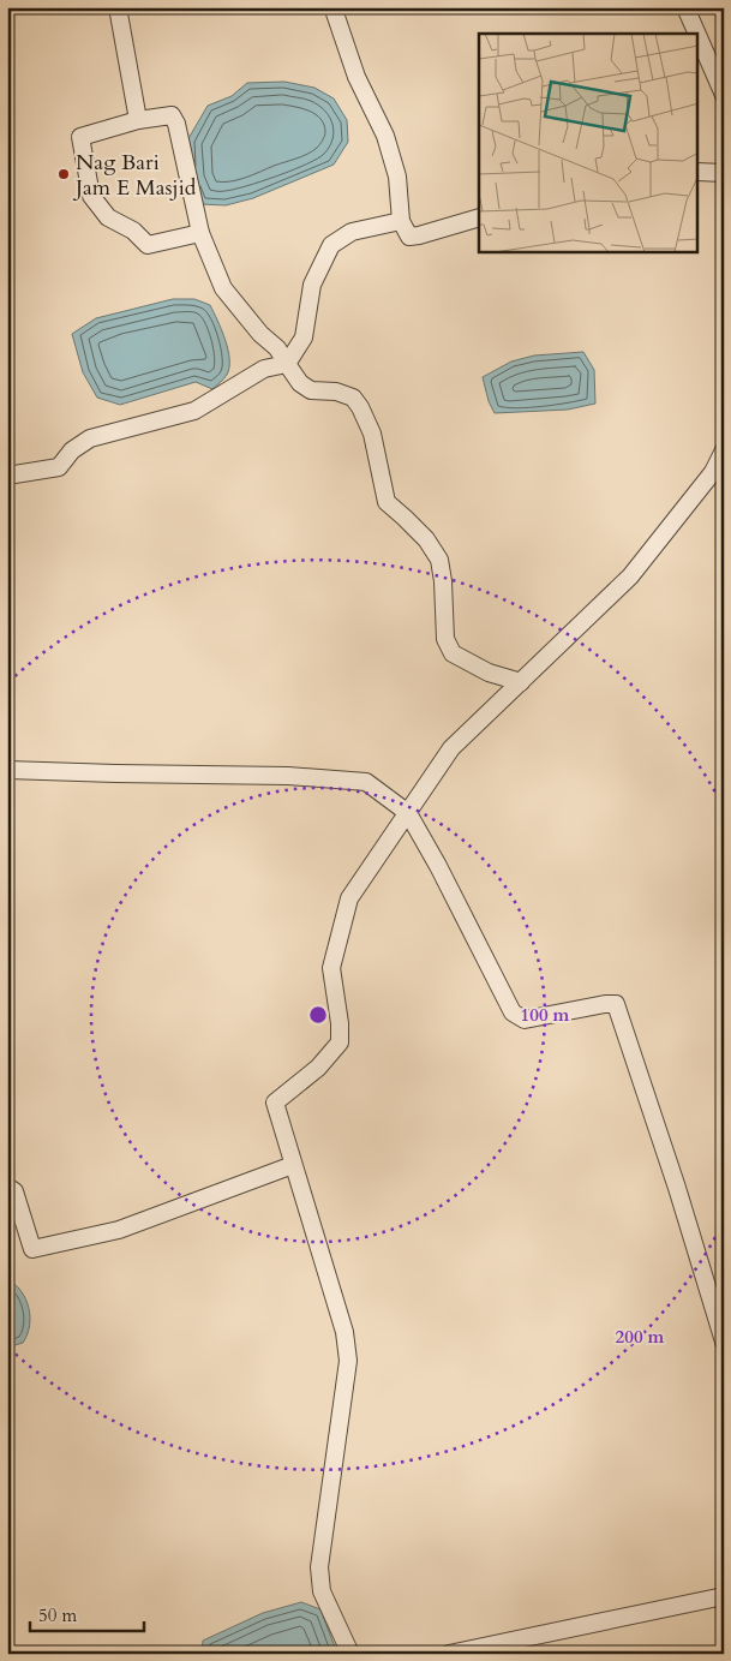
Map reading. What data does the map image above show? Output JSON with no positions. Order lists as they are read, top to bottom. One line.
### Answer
{"places":["Nag Bari Jam E Masjid"],"scale_bar":"50 m","rings":["100 m","200 m"]}
